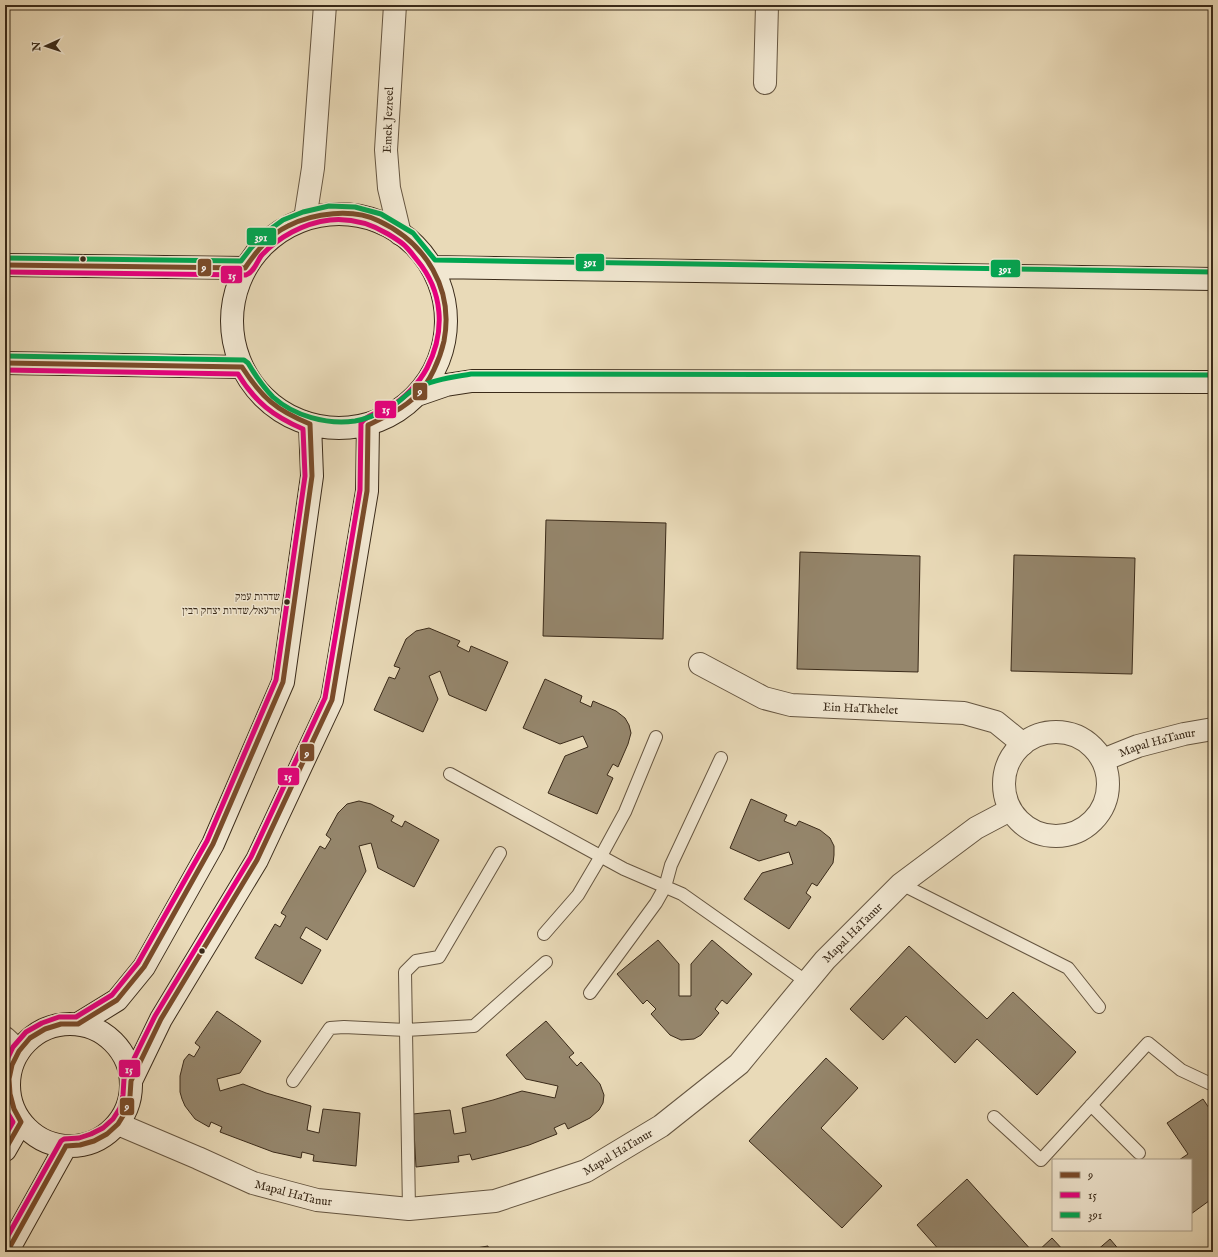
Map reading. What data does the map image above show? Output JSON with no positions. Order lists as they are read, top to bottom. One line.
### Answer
{"streets":{"main road":["Emek Jezreel","Ein HaTkhelet","Mapal HaTanur"]},"crossings":[["Ein HaTkhelet","Mapal HaTanur"]],"places":["שדרות עמק יזרעאל/שדרות יצחק רבין"],"lines":["transit line 391","transit line 9","transit line 15"],"legend":["9","15","391"],"north":"left"}
